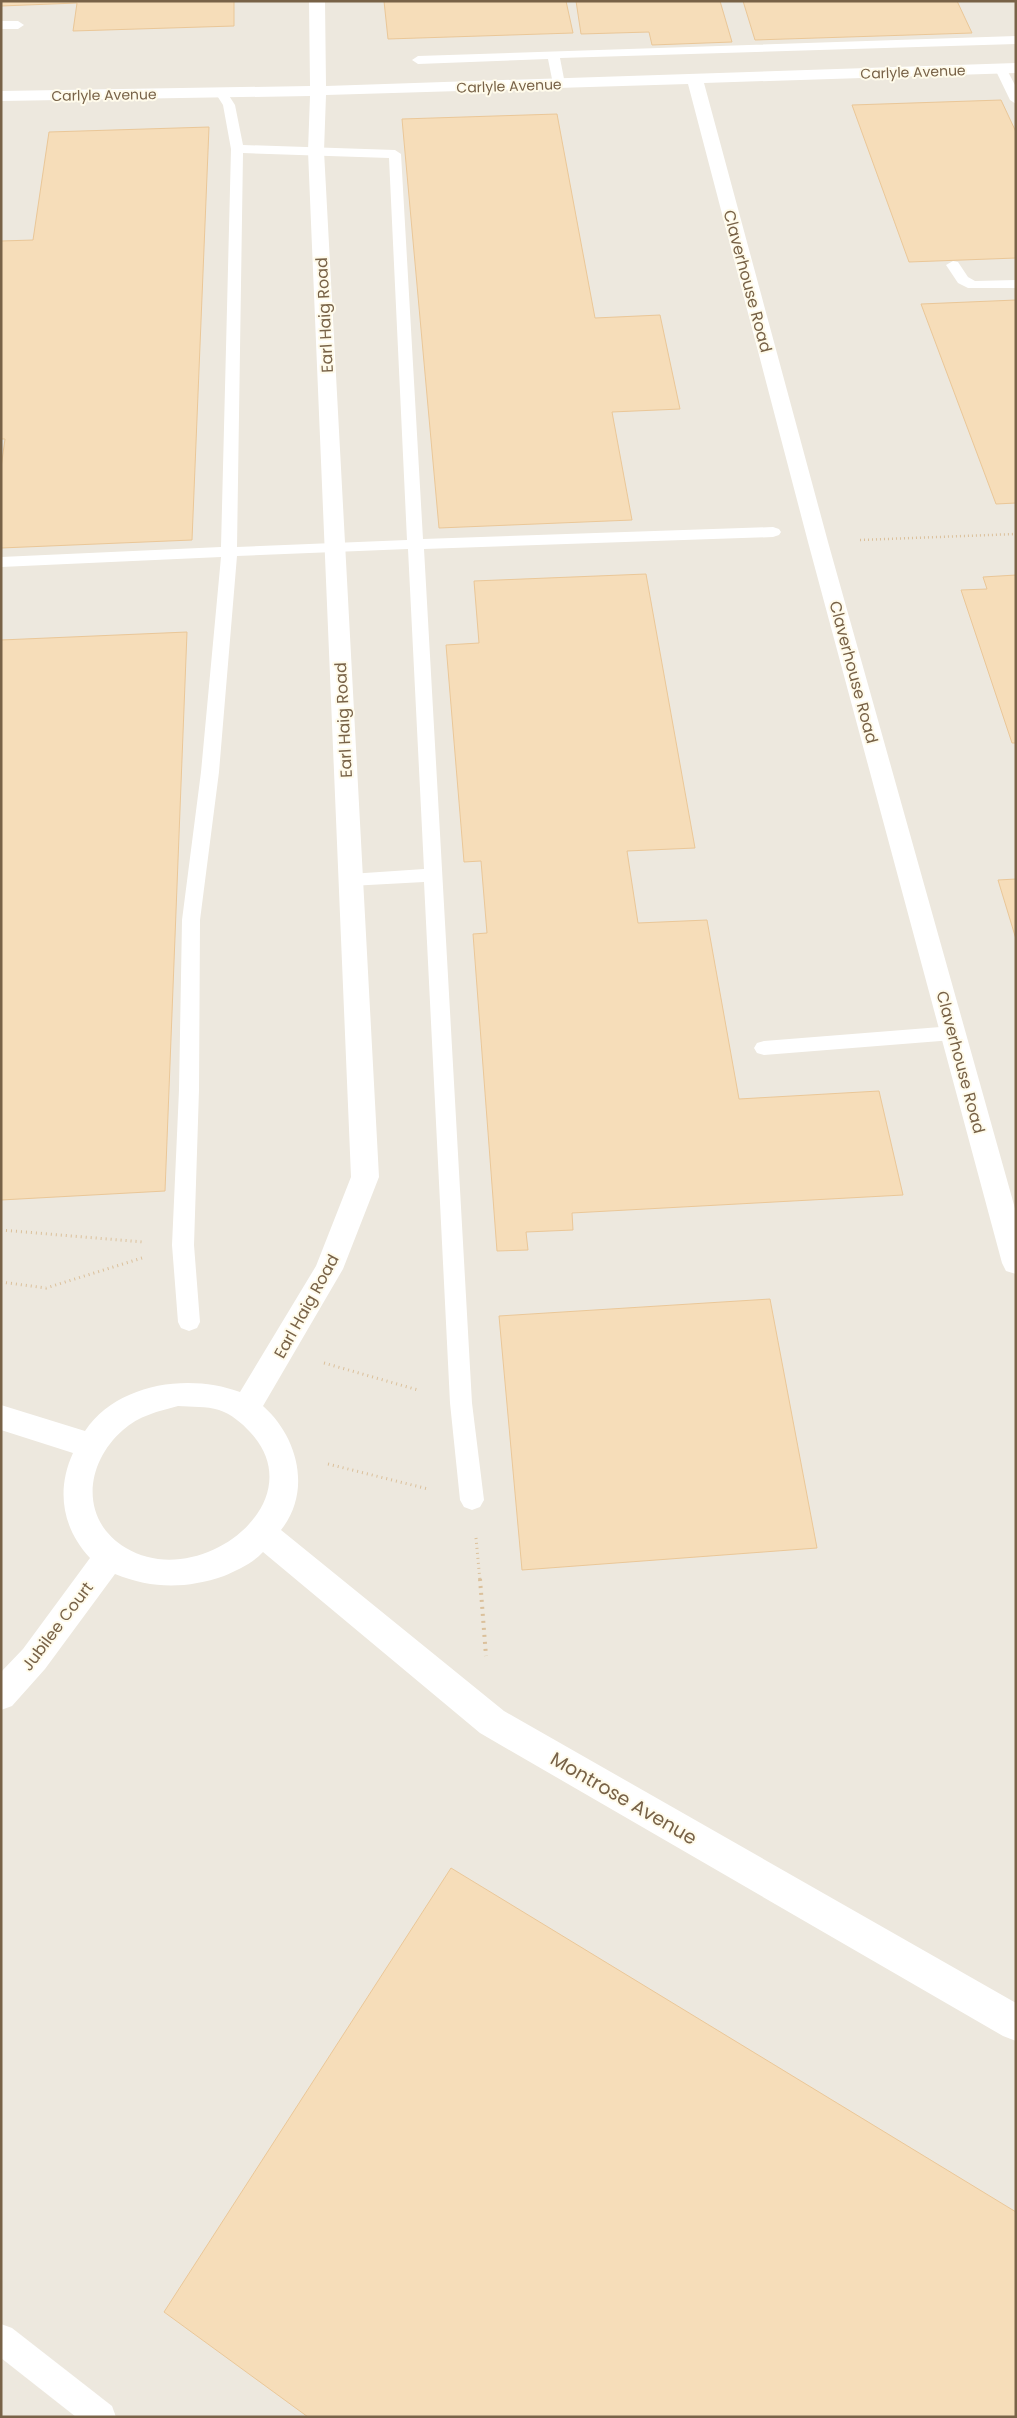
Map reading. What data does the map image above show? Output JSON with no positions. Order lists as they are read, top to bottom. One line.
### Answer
{"streets":{"street":["Carlyle Avenue","Claverhouse Road","Earl Haig Road","Jubilee Court","Montrose Avenue"]},"crossings":[["Carlyle Avenue","Claverhouse Road"],["Carlyle Avenue","Earl Haig Road"]]}
